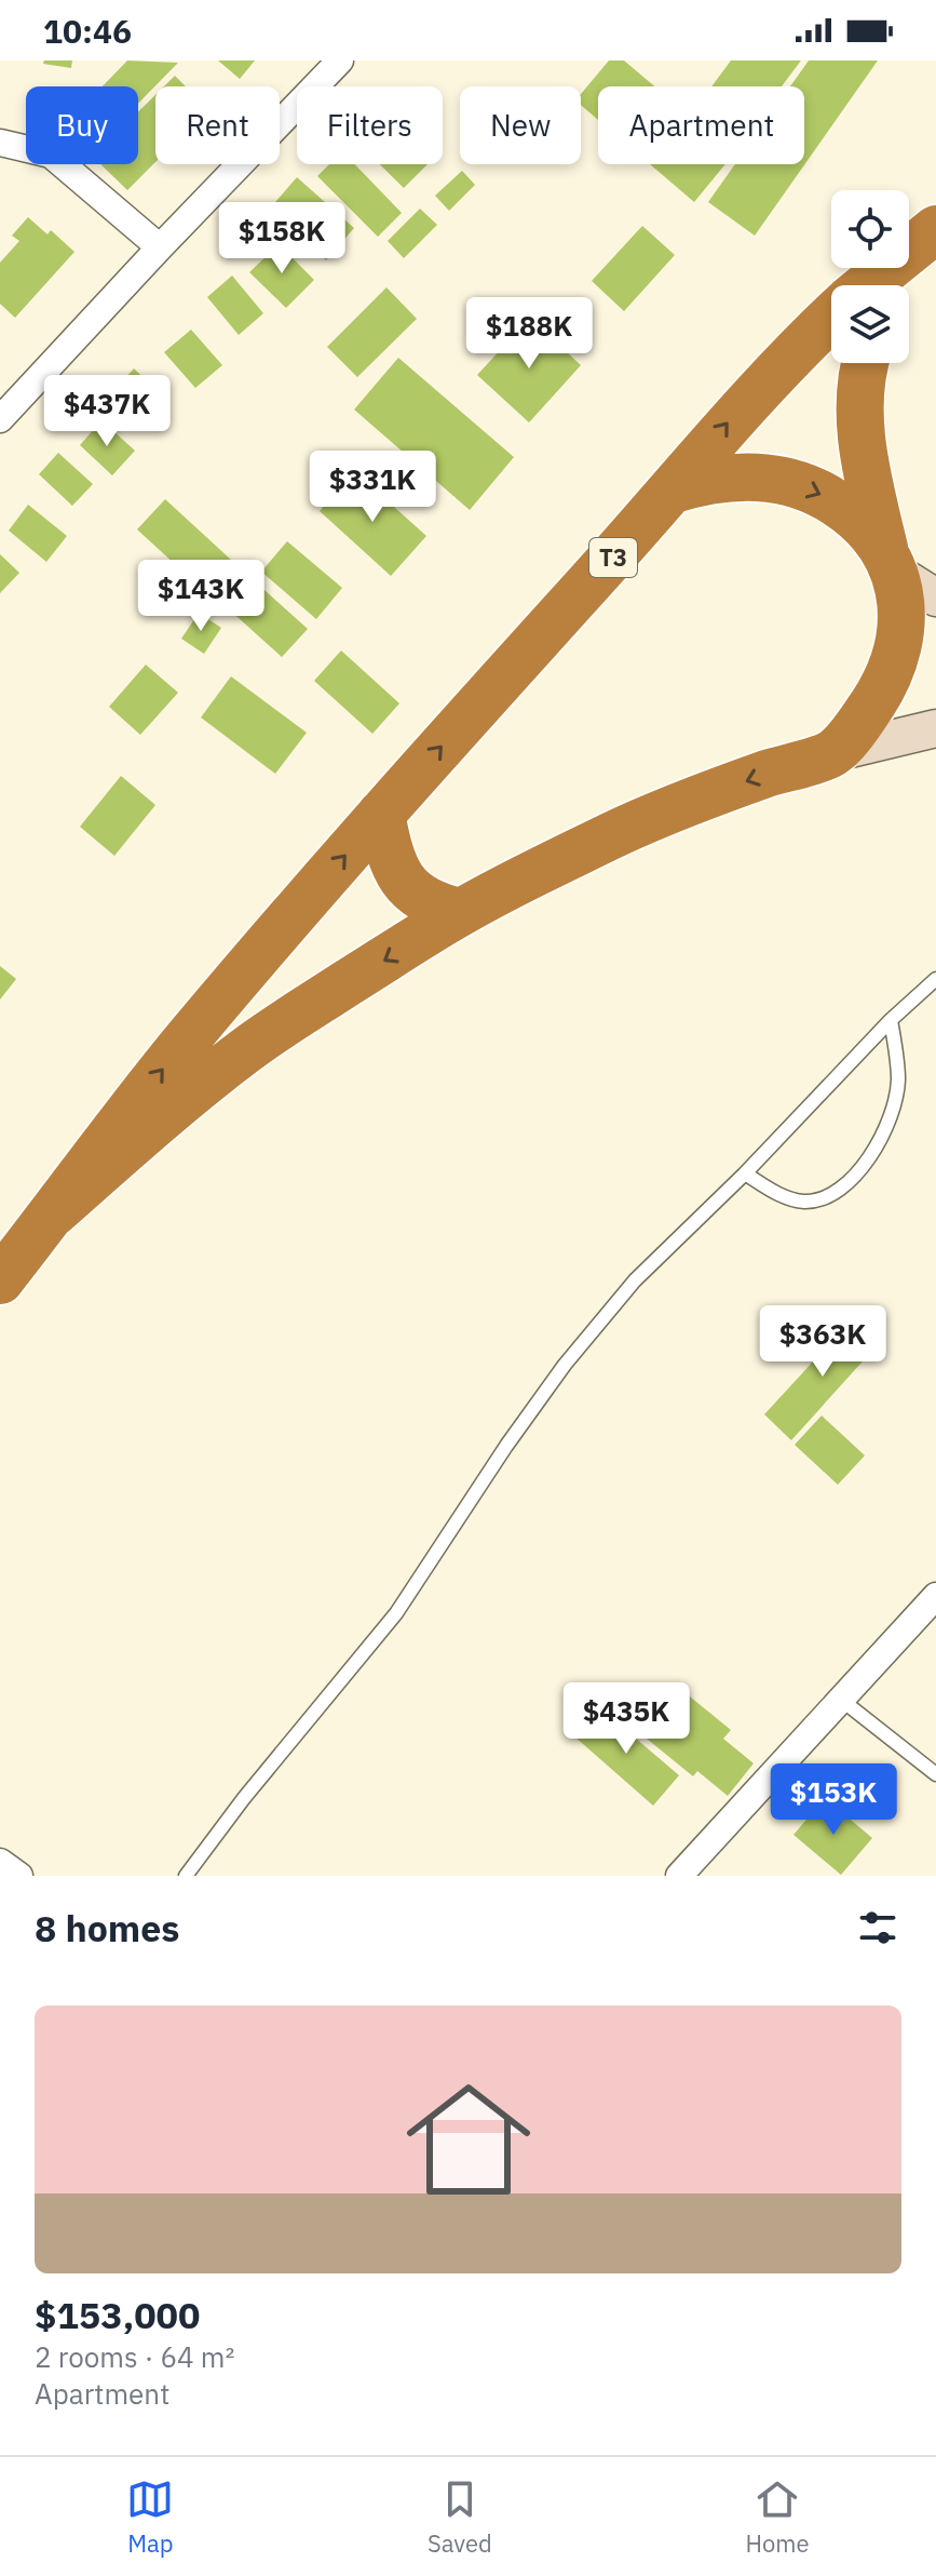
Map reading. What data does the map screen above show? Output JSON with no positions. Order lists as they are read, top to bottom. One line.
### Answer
{"streets":{"highway":["T3"]},"page":{"status":"10:46","chip":["Buy","Rent","Filters","New","Apartment"],"price":["$158K","$188K","$437K","$331K","$143K","$363K","$435K","$153K"],"heading":"8 homes","list":[{"name":"$153,000","note":"2 rooms · 64 m² · Apartment"}],"tabs":["Map","Saved","Home"]}}
